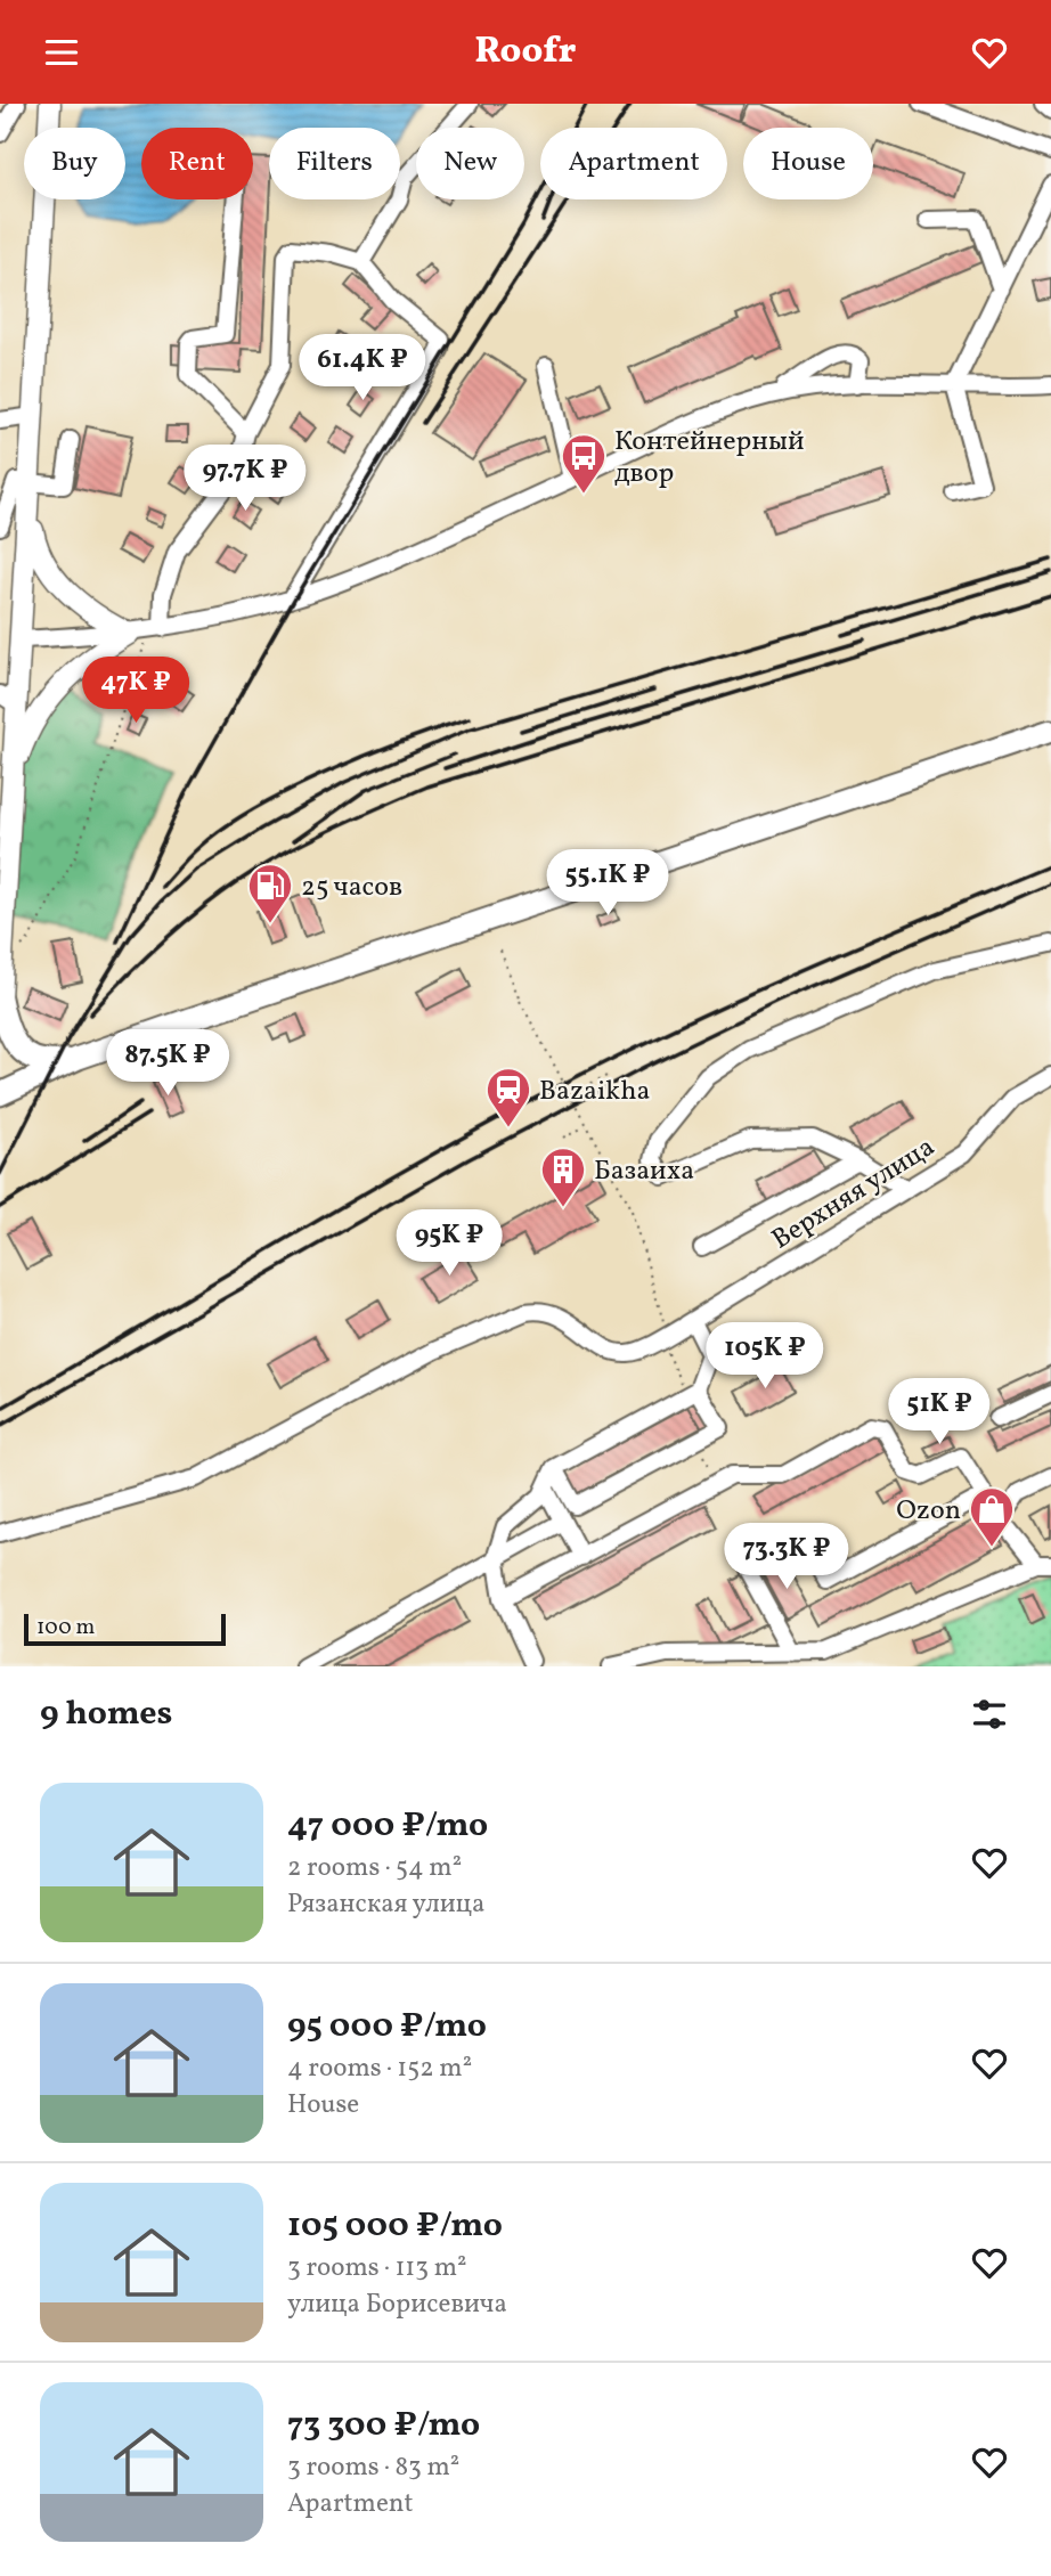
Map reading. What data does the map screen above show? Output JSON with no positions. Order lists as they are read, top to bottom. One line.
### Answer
{"streets":{"street":["Верхняя улица"]},"places":{"bus stop":["Контейнерный двор"],"fuel station":["25 часов"],"station":["Bazaikha"],"building":["Базаиха"],"shop":["Ozon"]},"scale_bar":"100 m","page":{"header":"Roofr","chip":["Buy","Rent","Filters","New","Apartment","House"],"price":["61.4K ₽","97.7K ₽","47K ₽","55.1K ₽","87.5K ₽","95K ₽","105K ₽","51K ₽","73.3K ₽"],"scale":"100 m","heading":"9 homes","list":[{"name":"47 000 ₽/mo","note":"2 rooms · 54 m² · Рязанская улица"},{"name":"95 000 ₽/mo","note":"4 rooms · 152 m² · House"},{"name":"105 000 ₽/mo","note":"3 rooms · 113 m² · улица Борисевича"},{"name":"73 300 ₽/mo","note":"3 rooms · 83 m² · Apartment"}]}}
